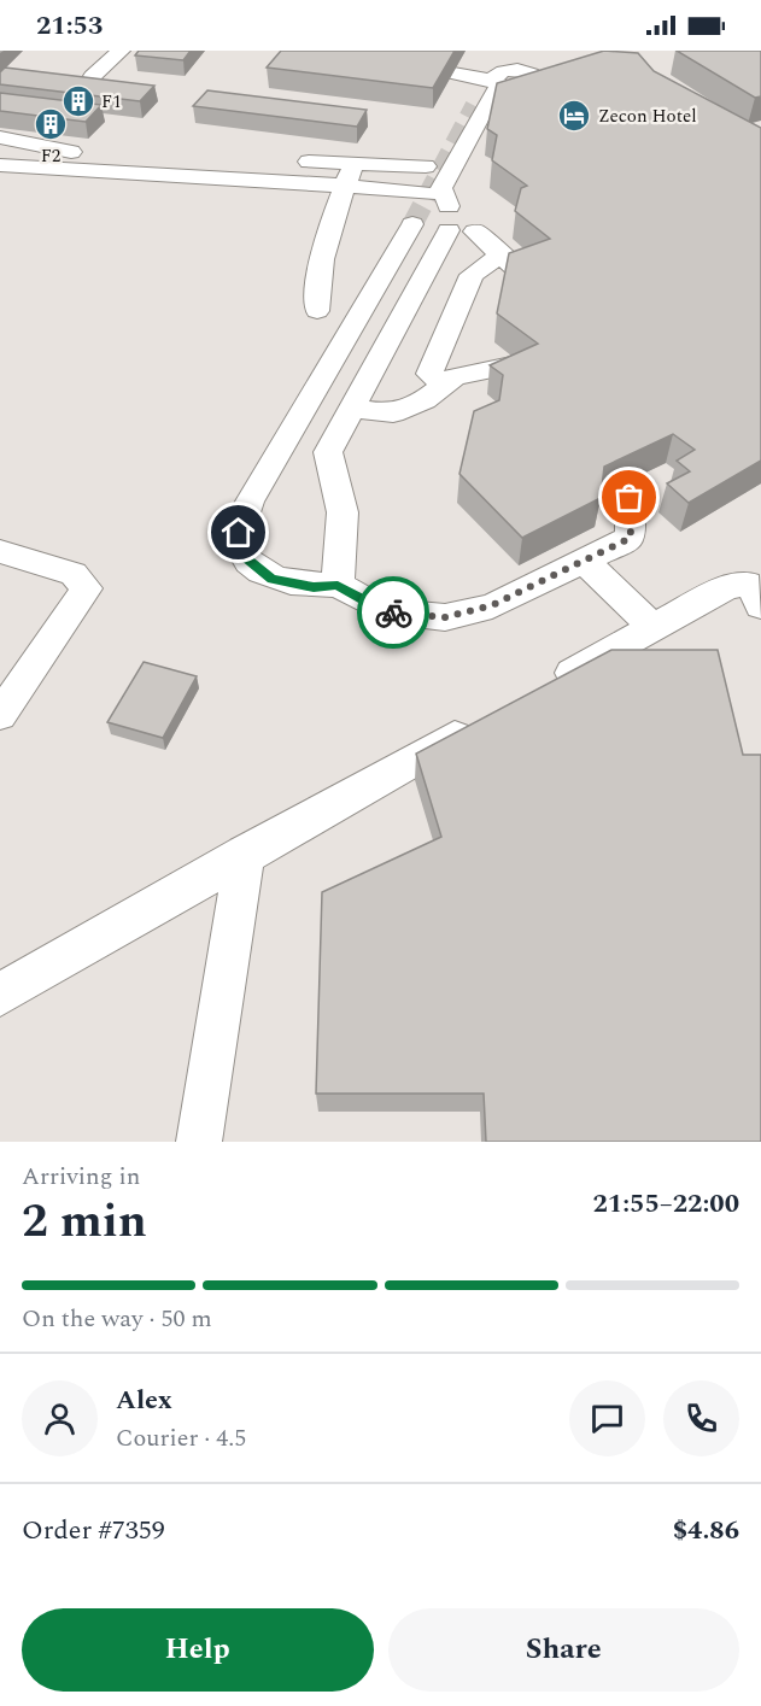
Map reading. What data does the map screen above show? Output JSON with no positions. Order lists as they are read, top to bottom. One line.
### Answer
{"places":{"building":["F1","F2"],"hotel":["Zecon Hotel"]},"page":{"status":"21:53","heading":["2 min","Arriving in","21:55–22:00"],"panel":["Alex","Courier · 4.5","Order #7359","$4.86"],"bar":"On the way · 50 m","buttons":["Help","Share"]}}
